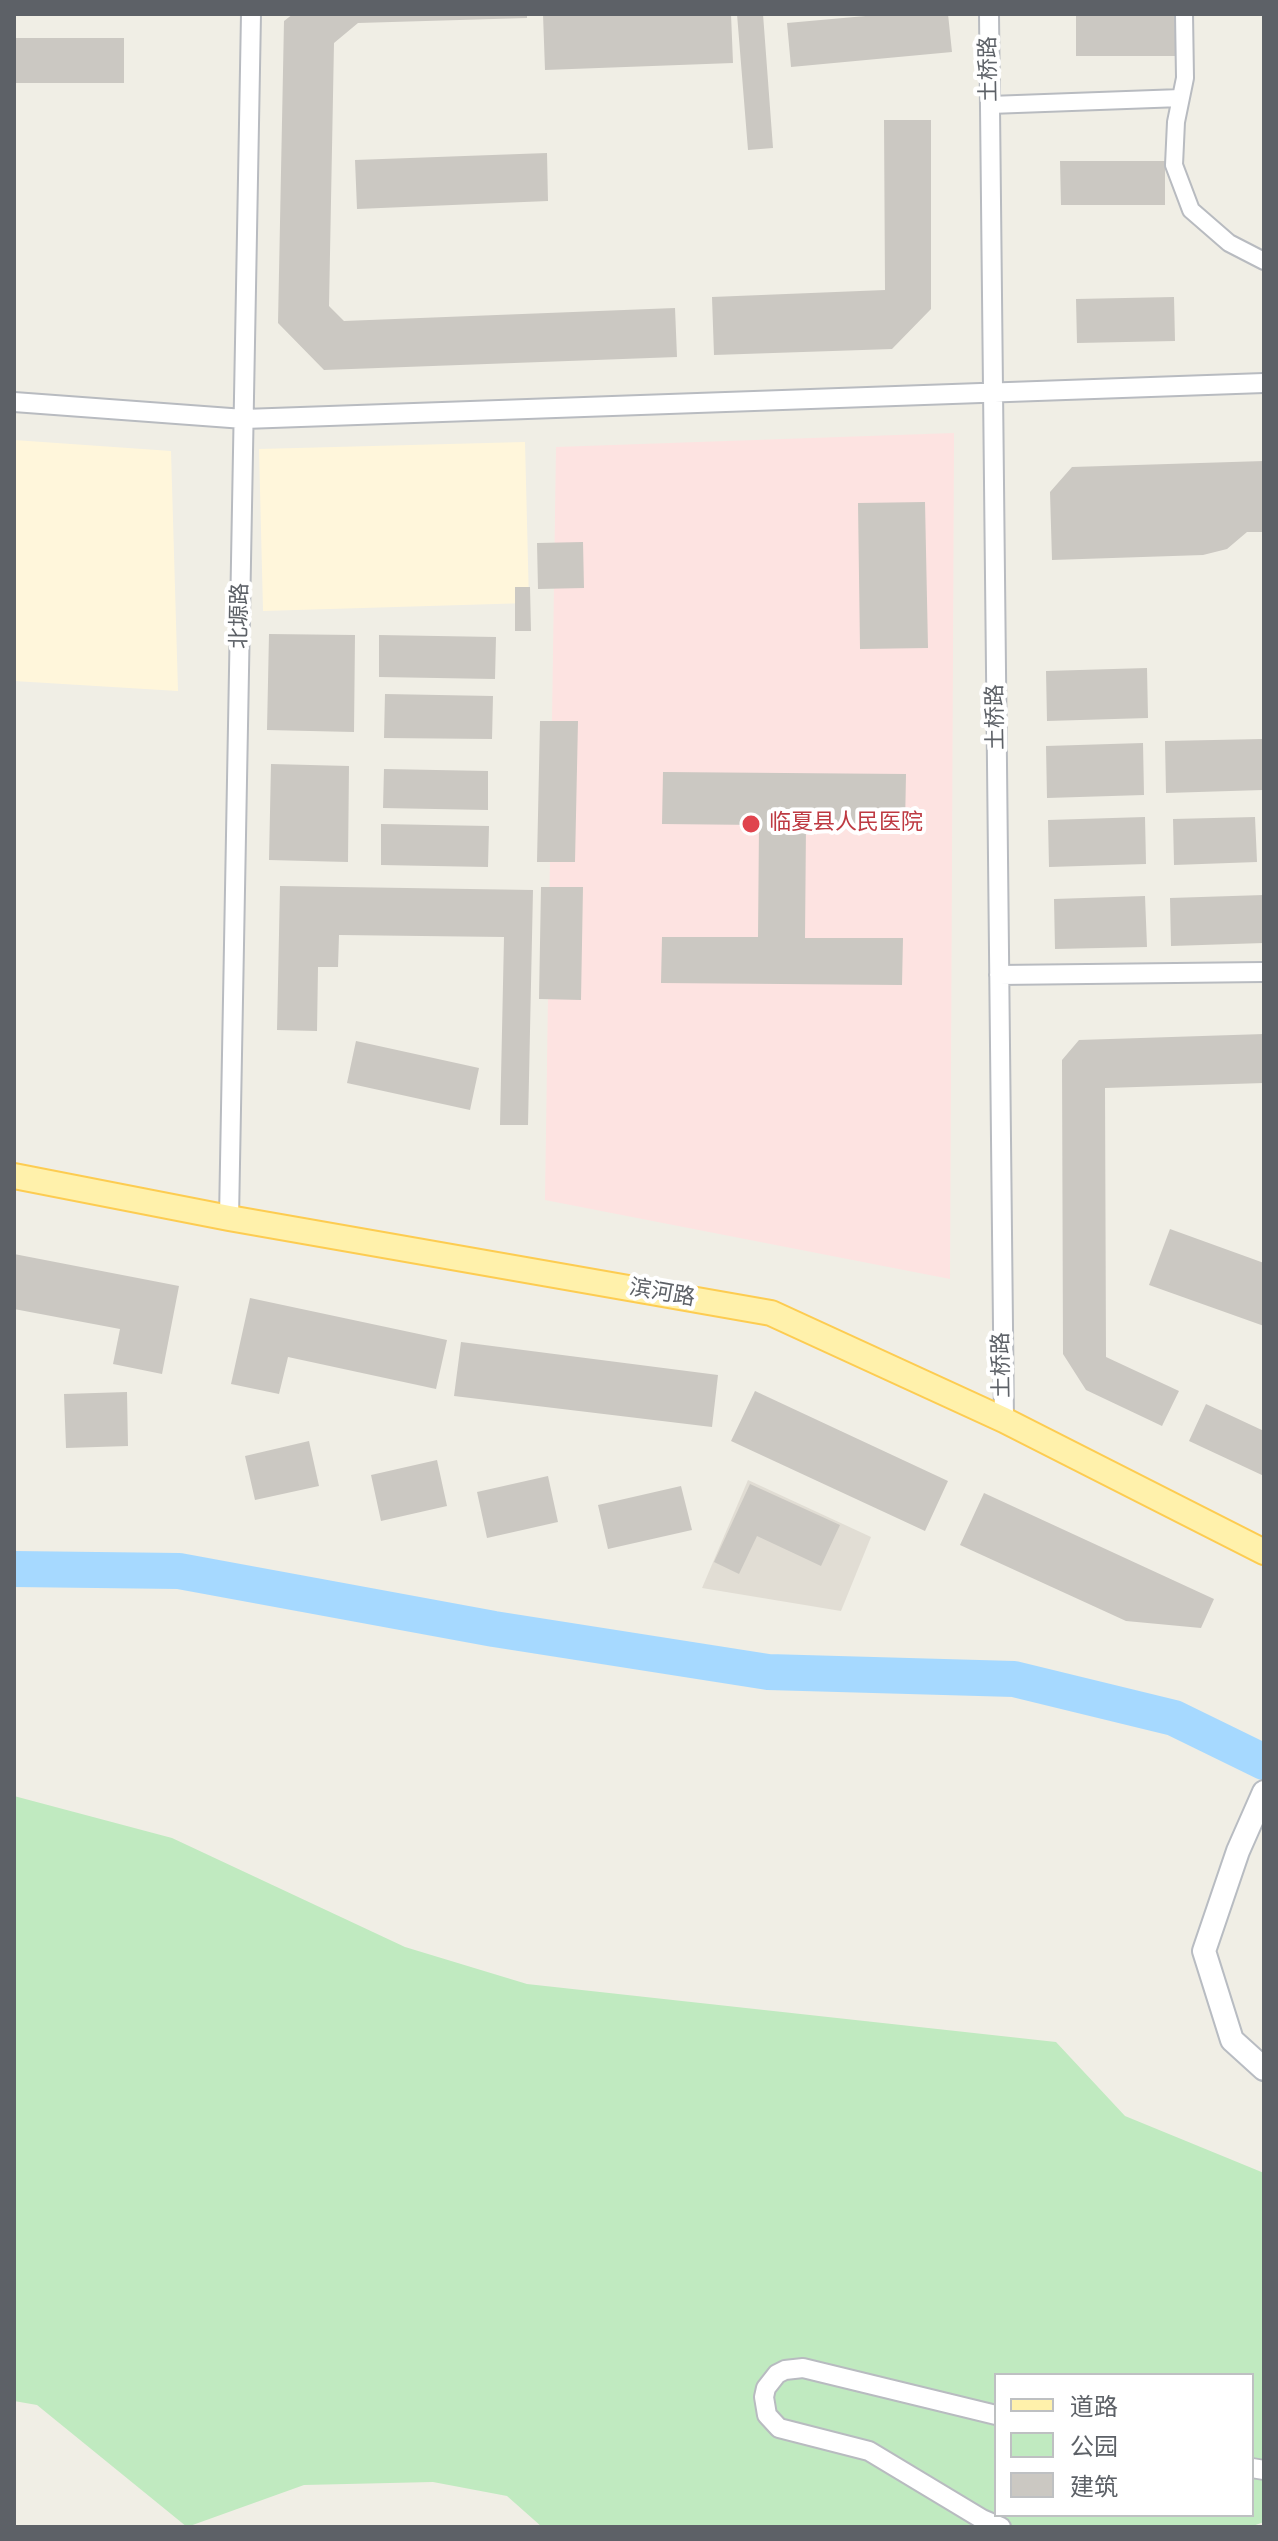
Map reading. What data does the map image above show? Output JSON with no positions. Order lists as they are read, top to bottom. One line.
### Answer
{"streets":{"main road":["滨河路"],"street":["土桥路","北塬路"]},"crossings":[["土桥路","滨河路"],["北塬路","滨河路"]],"places":["临夏县人民医院"],"legend":["道路","公园","建筑"]}
